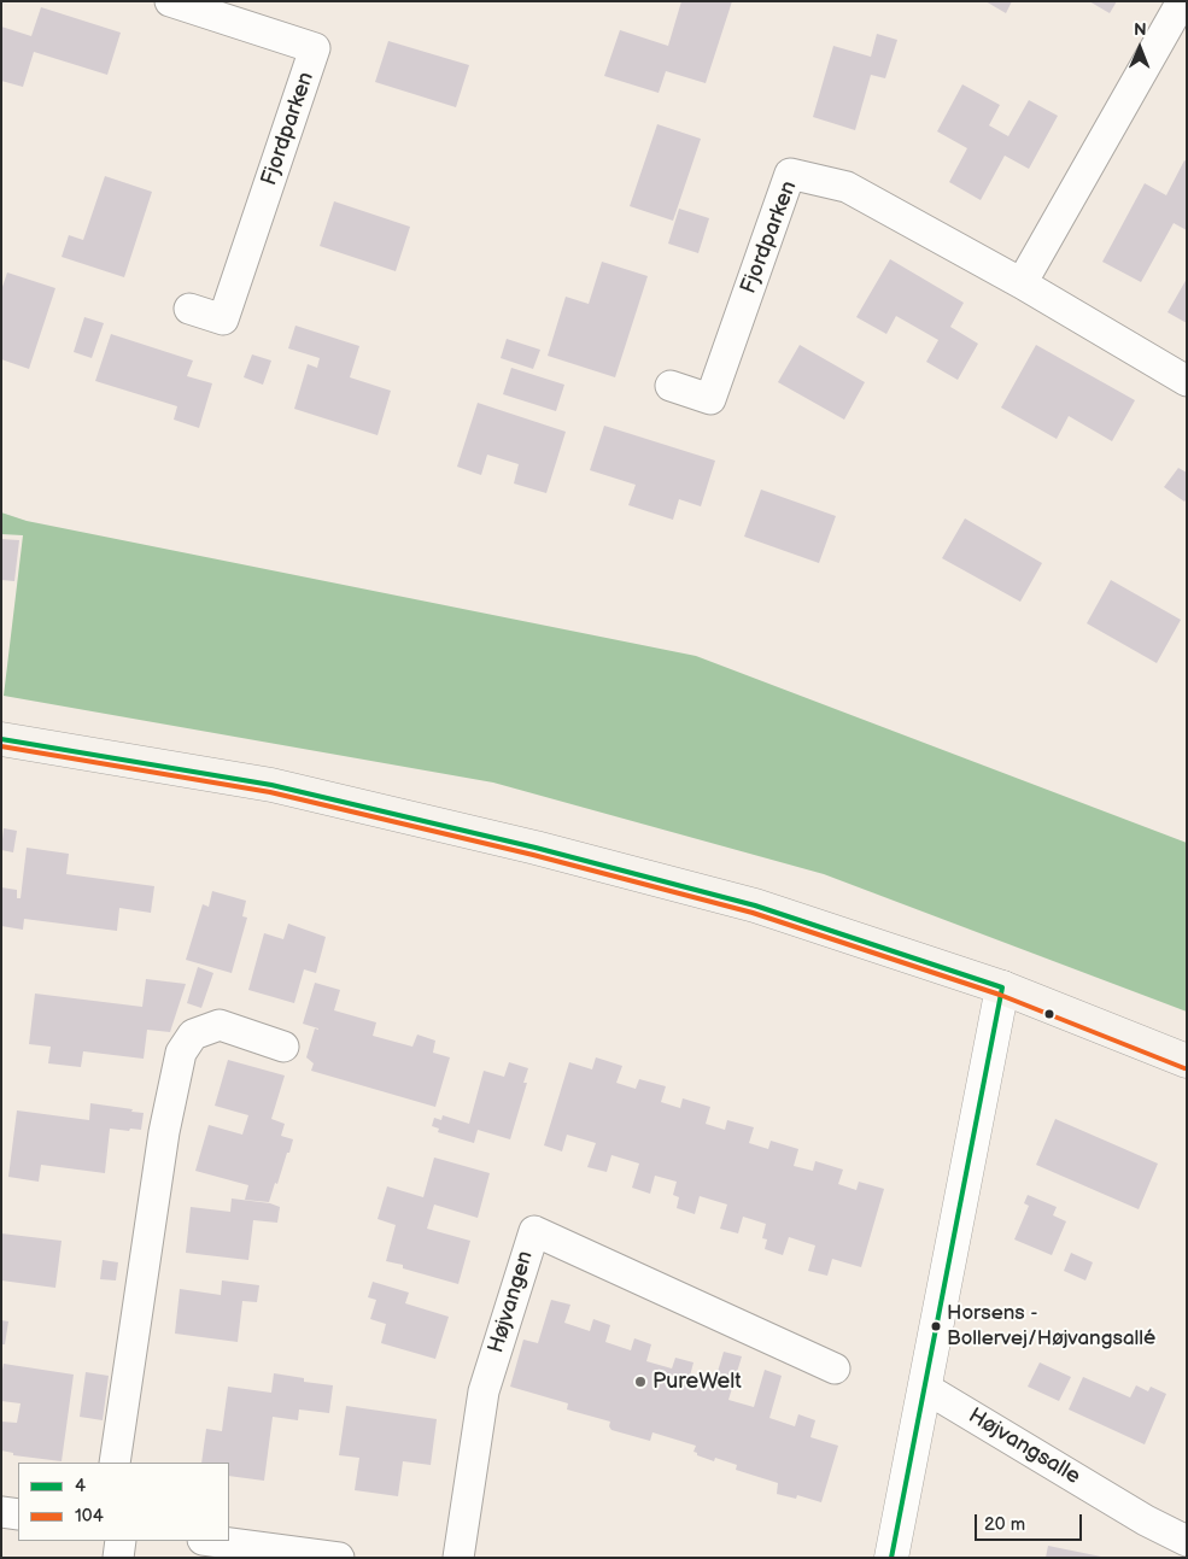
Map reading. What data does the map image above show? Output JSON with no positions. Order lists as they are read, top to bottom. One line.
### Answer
{"streets":{"street":["Fjordparken","Højvangen","Højvangsalle"]},"places":["Horsens - Bollervej/Højvangsallé","PureWelt"],"lines":["transit line 4","transit line 104"],"legend":["4","104"],"scale_bar":"20 m","north":"top"}
